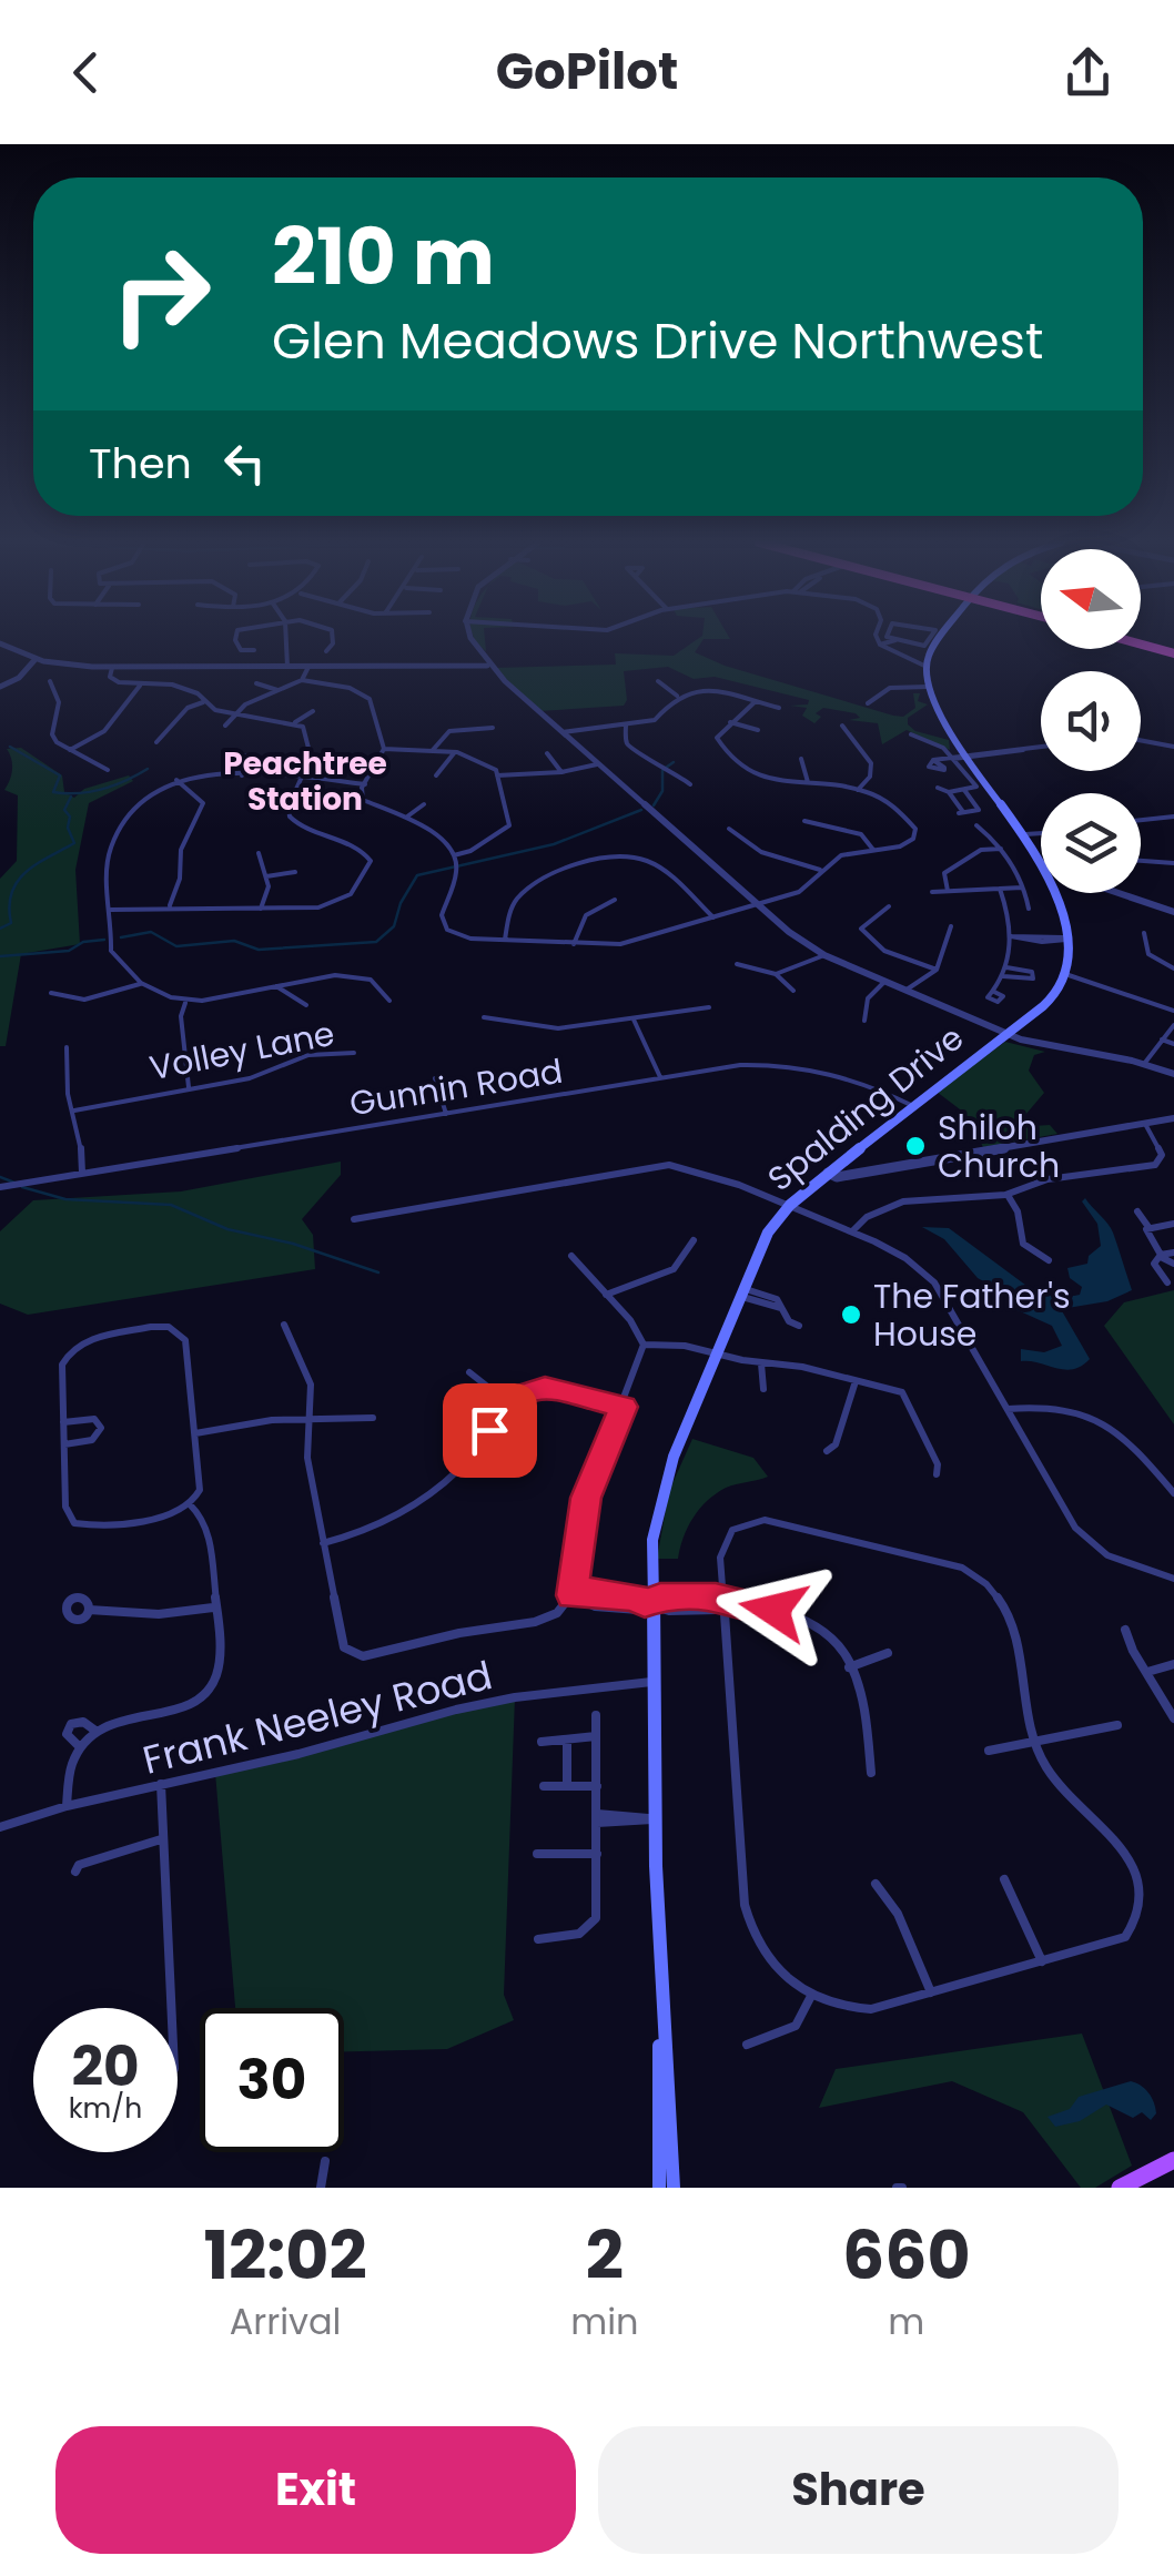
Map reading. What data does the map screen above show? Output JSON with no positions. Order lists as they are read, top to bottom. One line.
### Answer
{"streets":{"main road":["Spalding Drive"],"street":["Volley Lane","Gunnin Road","Frank Neeley Road"]},"crossings":[["Gunnin Road","Spalding Drive"],["Spalding Drive","Frank Neeley Road"]],"districts":["Peachtree Station"],"places":["Shiloh Church","The Father's House"],"north":"left","page":{"header":"GoPilot","turn":["210 m","Glen Meadows Drive Northwest"],"then":"Then","speed":"20 km/h","limit":"30","eta":["12:02","Arrival","2","min","660","m"],"buttons":["Exit","Share"]}}
